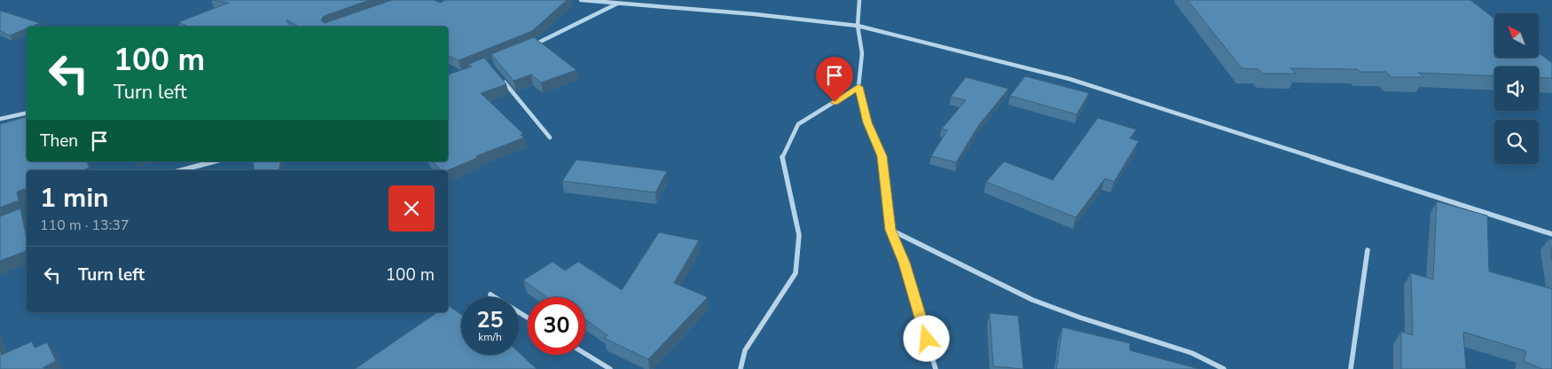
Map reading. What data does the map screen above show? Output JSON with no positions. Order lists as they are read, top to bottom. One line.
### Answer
{"north":"top left","page":{"turn":["100 m","Turn left"],"then":"Then","heading":["1 min","110 m · 13:37"],"list":[{"name":"Turn left","value":"100 m"}],"speed":"25 km/h","limit":"30"}}
